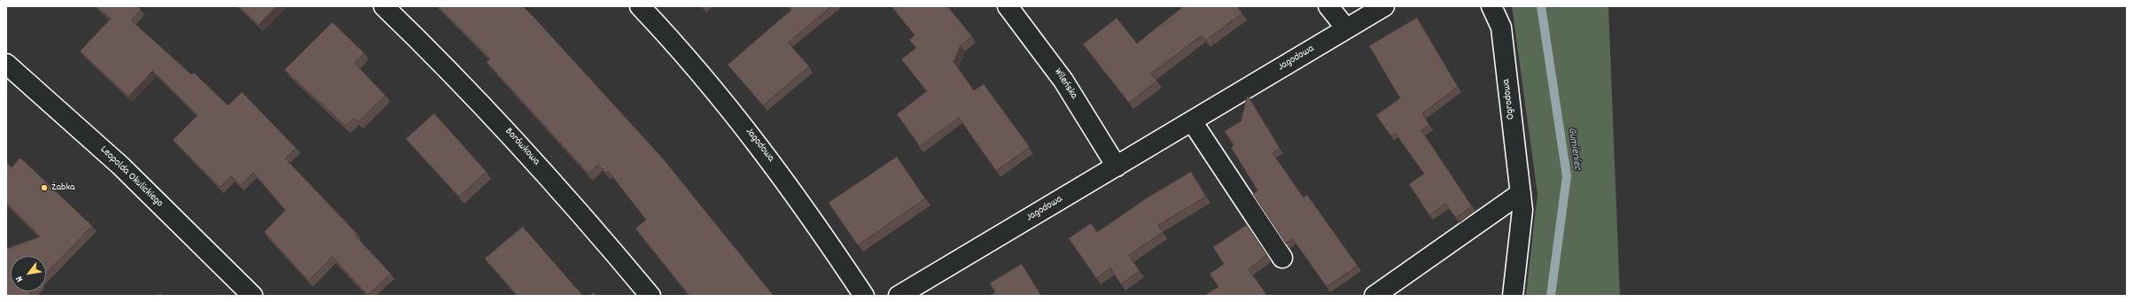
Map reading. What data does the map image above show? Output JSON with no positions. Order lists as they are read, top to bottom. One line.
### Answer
{"streets":{"street":["Jagodowa","Wileńska","Ogrodowa","Borówkowa","Leopolda Okulickiego"]},"crossings":[["Jagodowa","Wileńska"]],"water":["Gumieniec"],"places":["Żabka"],"north":"bottom left"}
